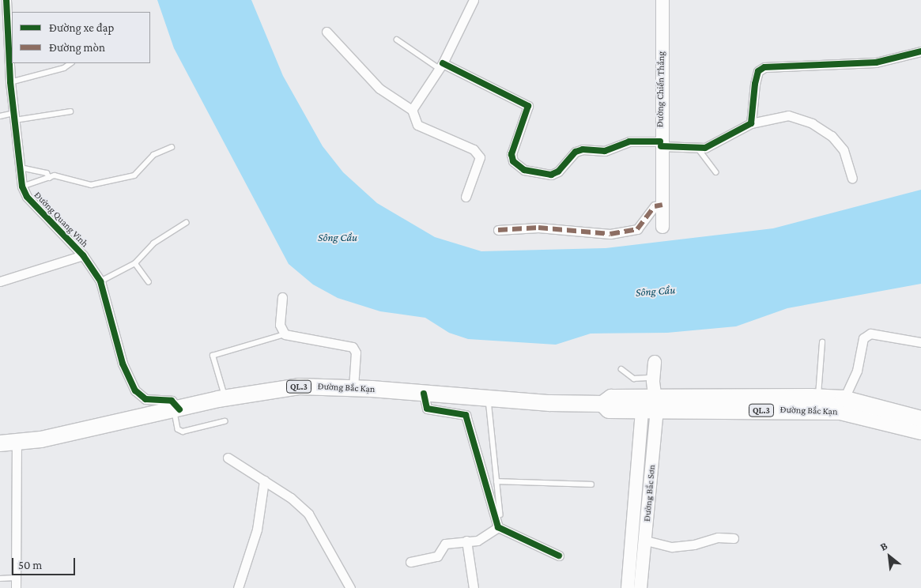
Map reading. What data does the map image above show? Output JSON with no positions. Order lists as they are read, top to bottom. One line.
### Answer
{"streets":{"highway":["QL.3","Đường Bắc Kạn"],"main road":["Đường Chiến Thắng","Đường Bắc Sơn"],"street":["Đường Quang Vinh"]},"crossings":[["Đường Quang Vinh","Đường Bắc Kạn"],["Đường Bắc Kạn","Đường Bắc Sơn"]],"water":["Sông Cầu"],"legend":["Đường xe đạp","Đường mòn"],"scale_bar":"50 m","north":"top left"}
